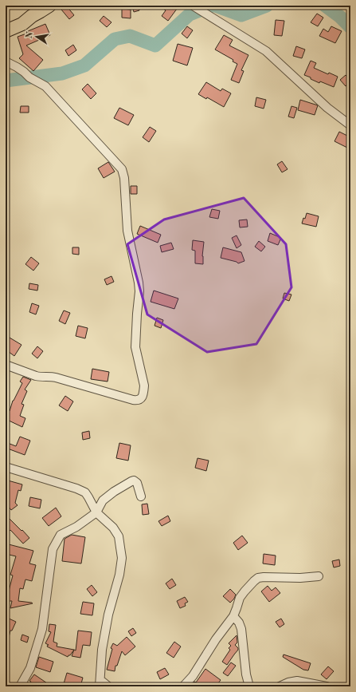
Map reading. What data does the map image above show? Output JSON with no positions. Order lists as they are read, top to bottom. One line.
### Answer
{"north":"left"}
